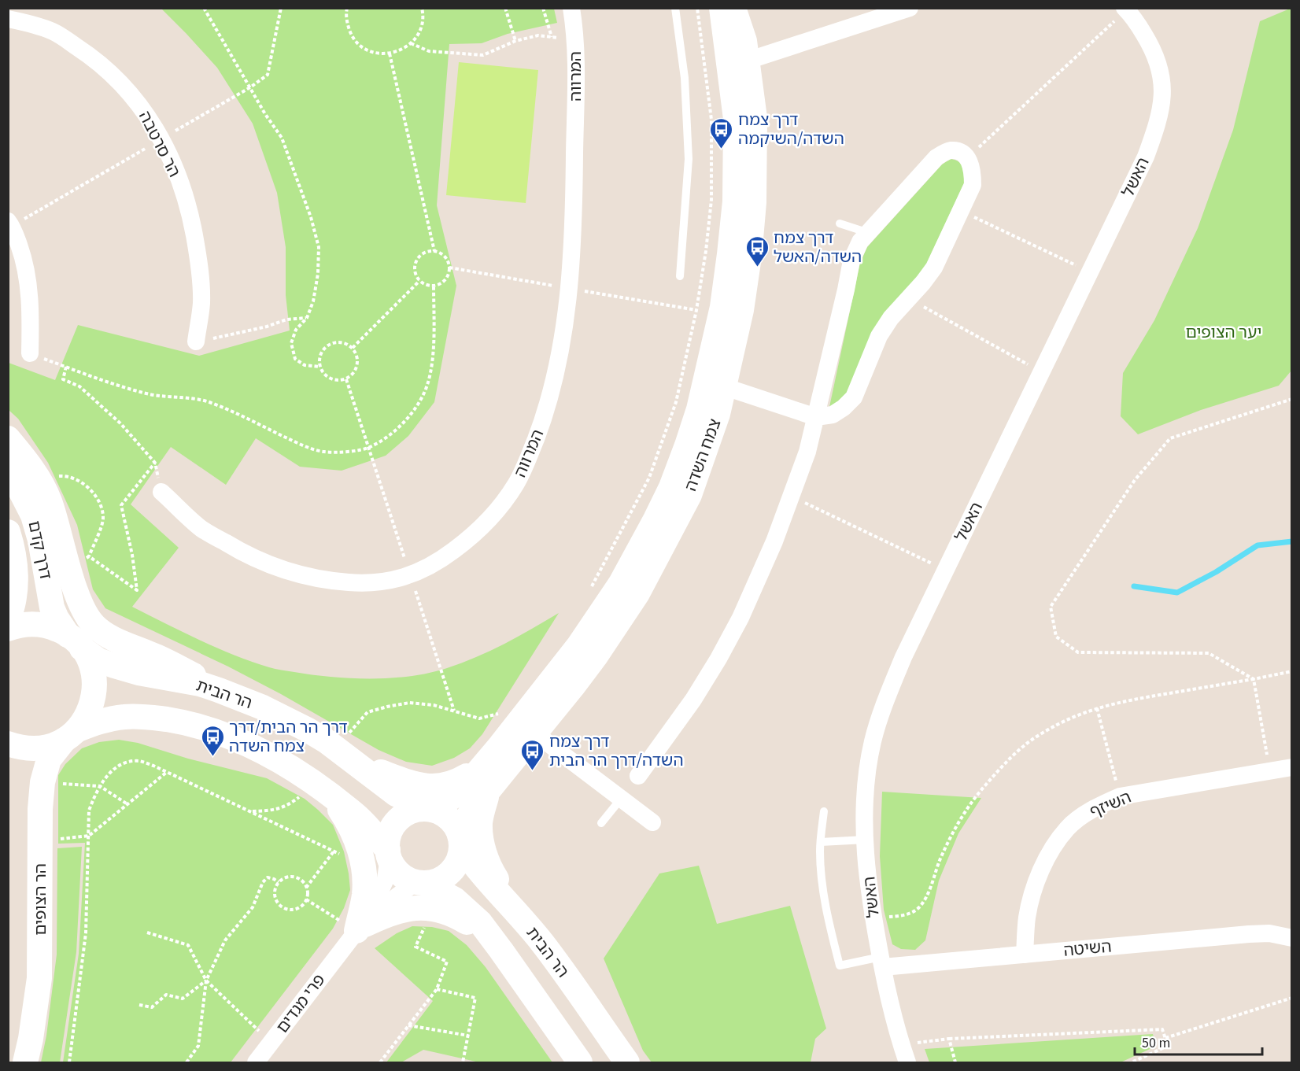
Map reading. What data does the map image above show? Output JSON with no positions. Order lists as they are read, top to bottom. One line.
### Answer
{"streets":{"main road":["צמח השדה","דרך קדם","הר הבית","הר הצופים"],"street":["המרווה","הר סרטבה","האשל","השיזף","השיטה","פרי מגדים"]},"crossings":[["האשל","השיטה"],["צמח השדה","הר הבית"],["צמח השדה","פרי מגדים"],["דרך קדם","הר הבית"],["דרך קדם","הר הצופים"],["הר הבית","פרי מגדים"],["השיזף","השיטה"]],"parks":["יער הצופים"],"places":{"bus stop":["דרך צמח השדה/השיקמה","דרך צמח השדה/האשל","דרך הר הבית/דרך צמח השדה","דרך צמח השדה/דרך הר הבית"]},"scale_bar":"50 m"}
